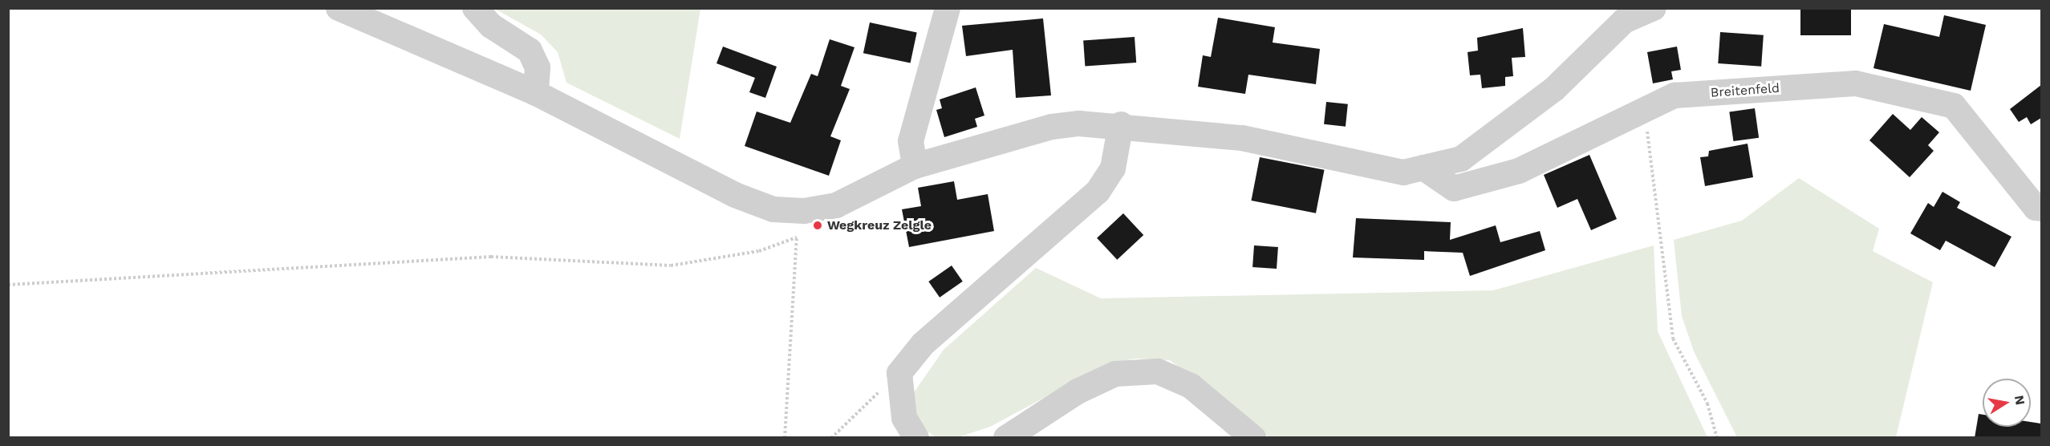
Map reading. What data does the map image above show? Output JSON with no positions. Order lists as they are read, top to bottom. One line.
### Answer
{"streets":{"street":["Breitenfeld"]},"places":["Wegkreuz Zelgle"],"north":"right"}
